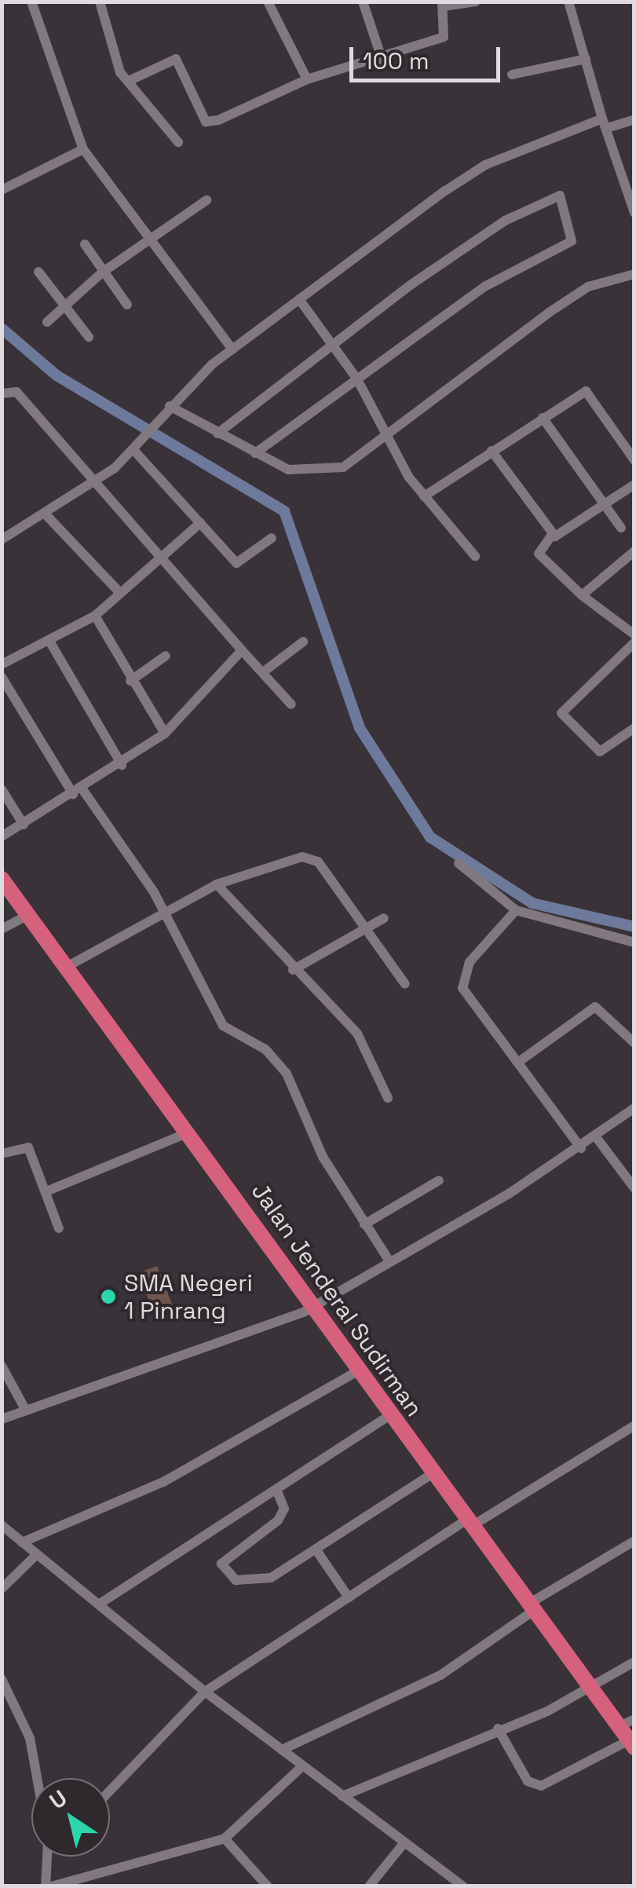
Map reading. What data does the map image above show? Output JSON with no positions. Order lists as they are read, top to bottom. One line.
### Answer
{"streets":{"highway":["Jalan Jenderal Sudirman"]},"places":["SMA Negeri 1 Pinrang"],"scale_bar":"100 m","north":"top left"}
